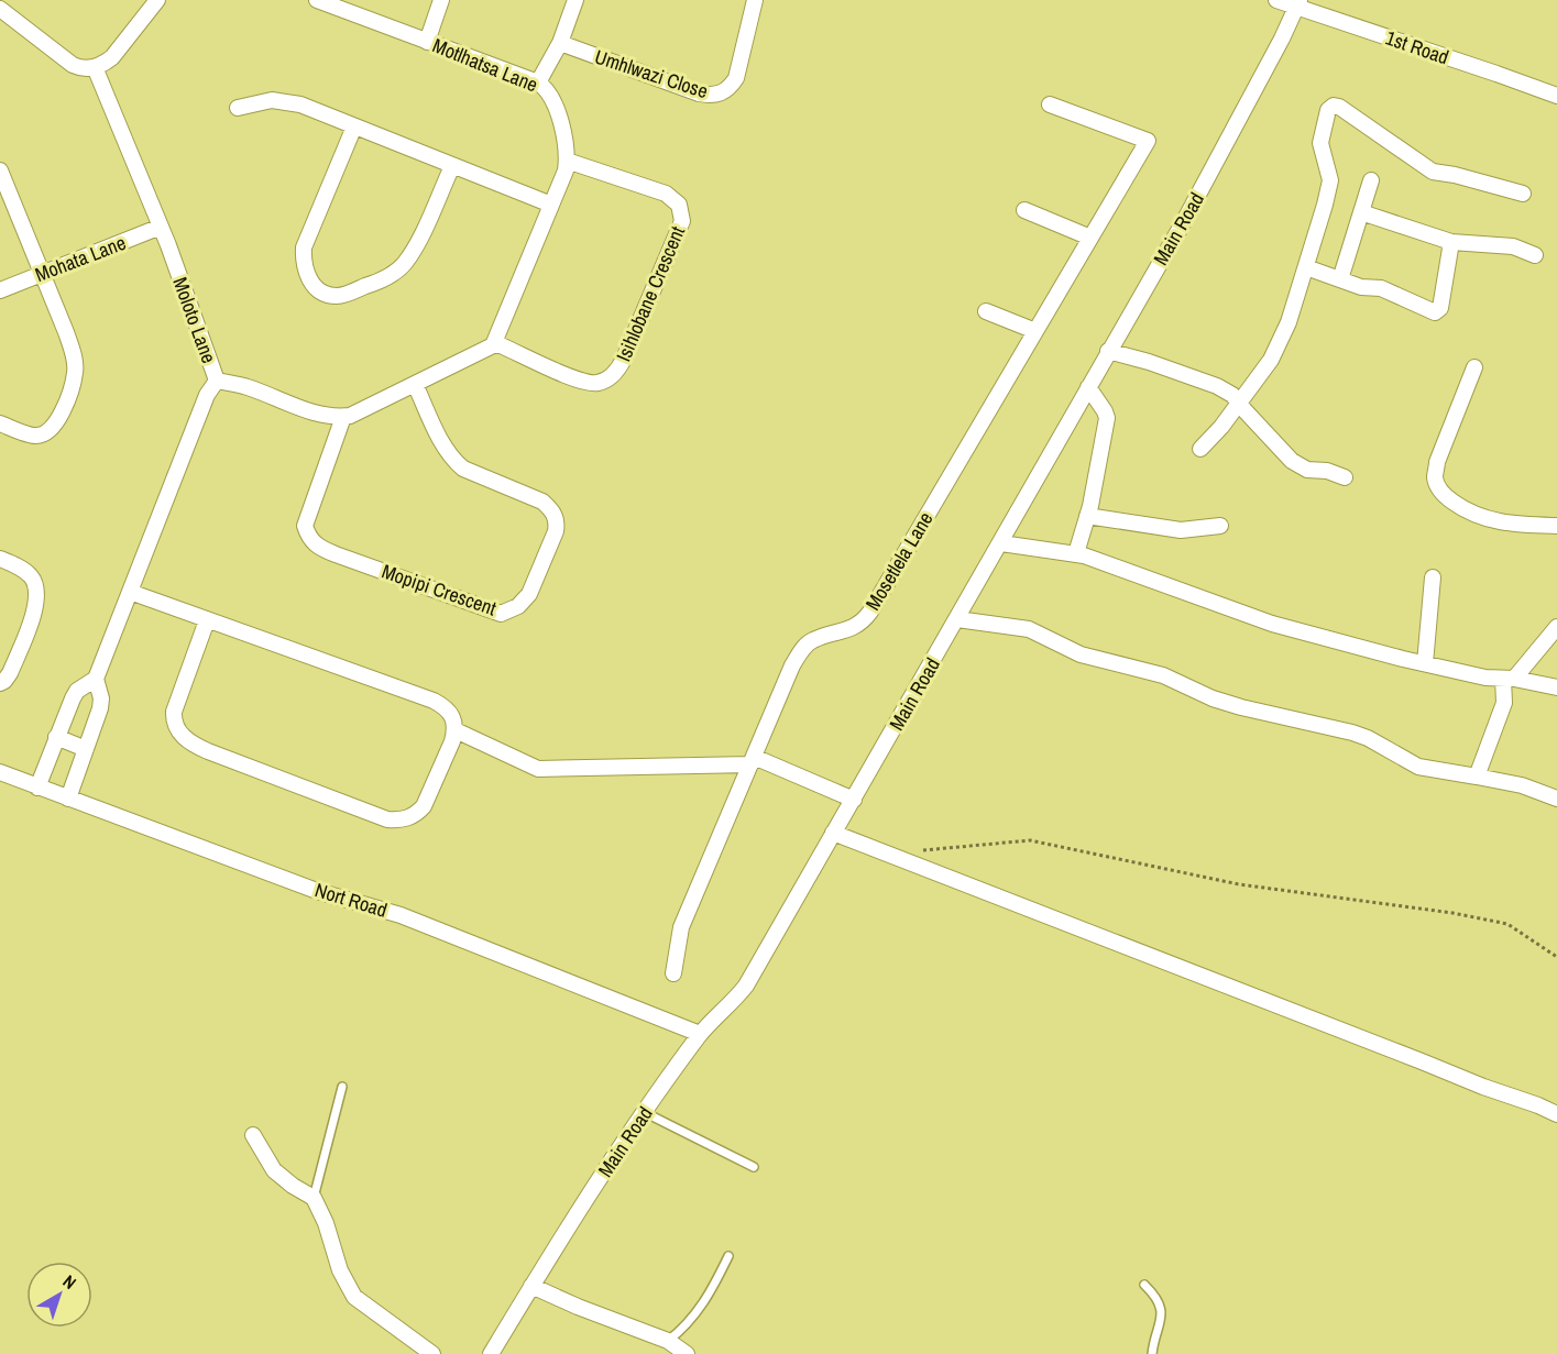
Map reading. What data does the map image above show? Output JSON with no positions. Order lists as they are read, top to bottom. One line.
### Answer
{"streets":{"street":["1st Road","Motlhatsa Lane","Umhlwazi Close","Main Road","Mohata Lane","Isihlobane Crescent","Moloto Lane","Mosetlela Lane","Mopipi Crescent","Nort Road"]},"crossings":[["1st Road","Main Road"],["Motlhatsa Lane","Isihlobane Crescent"],["Main Road","Nort Road"],["Mohata Lane","Moloto Lane"]],"north":"top right"}
